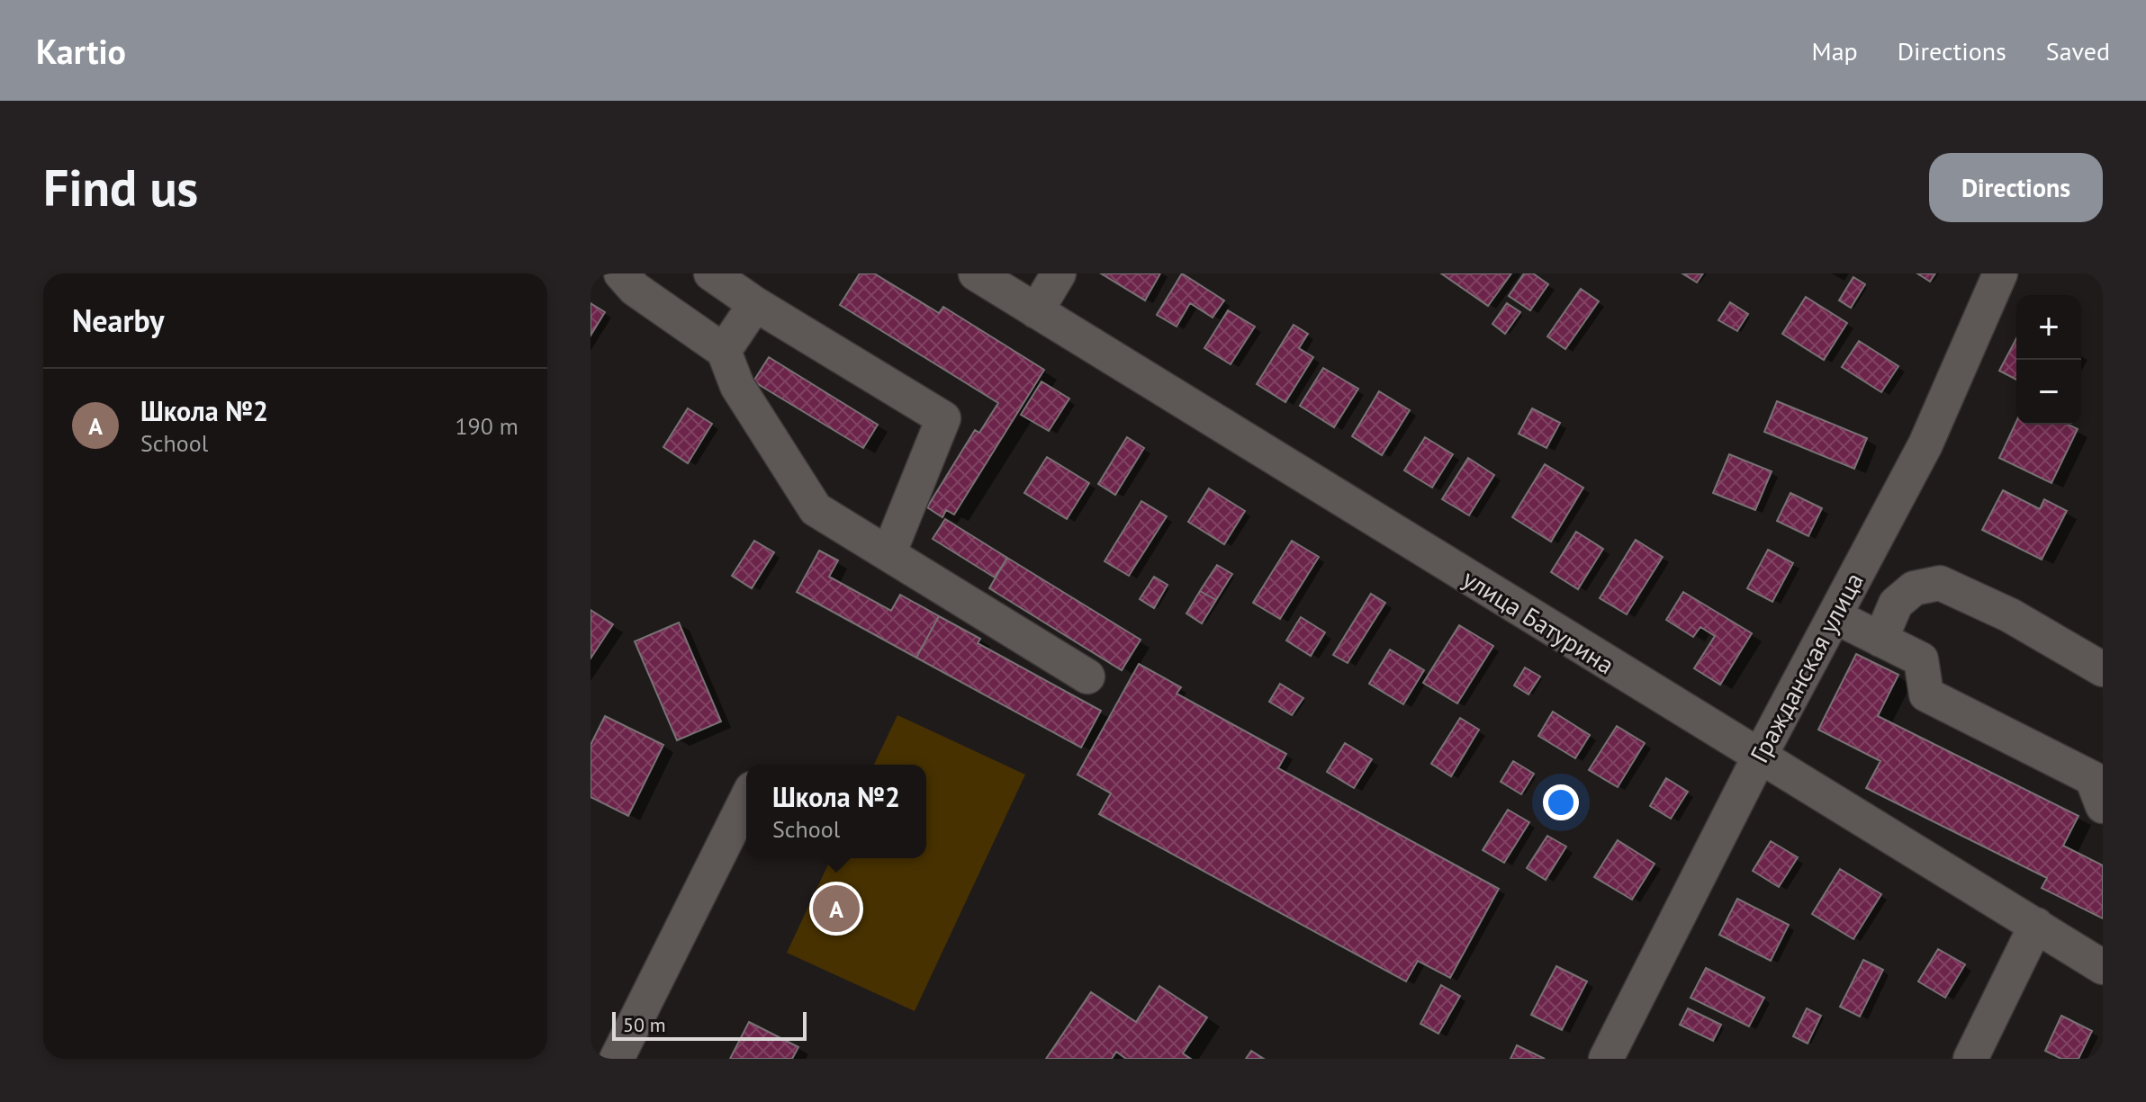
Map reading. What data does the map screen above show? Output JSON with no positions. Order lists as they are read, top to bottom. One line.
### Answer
{"streets":{"street":["улица Батурина","Гражданская улица"]},"crossings":[["улица Батурина","Гражданская улица"]],"scale_bar":"50 m","page":{"header":"Kartio","nav":["Map","Directions","Saved"],"buttons":"Directions","title":"Find us","heading":"Nearby","map_buttons":["+","−"],"list":[{"mark":"A","name":"Школа №2","note":"School","value":"190 m"}],"popup":["Школа №2","School"],"pins":"A","scale":"50 m"}}
